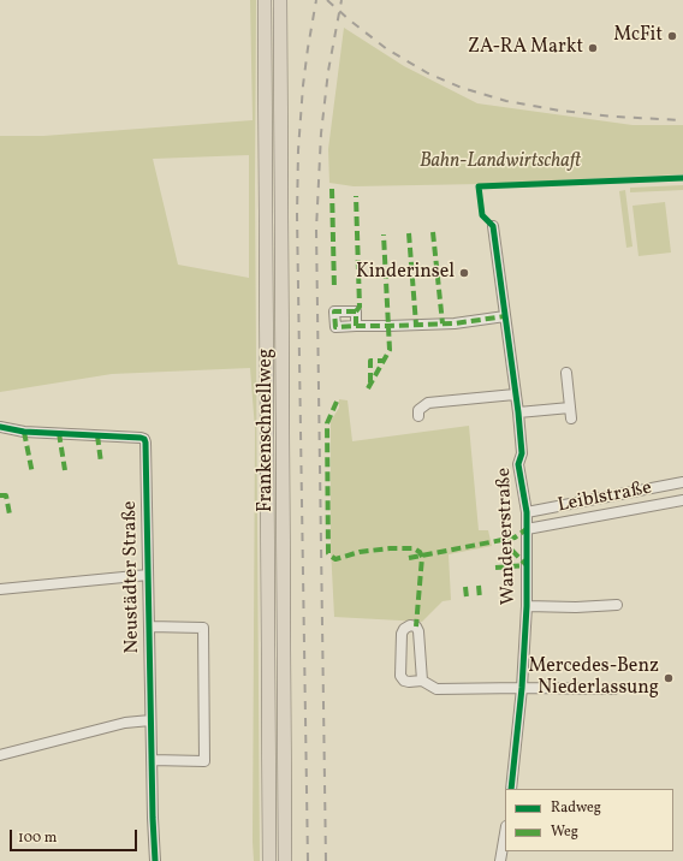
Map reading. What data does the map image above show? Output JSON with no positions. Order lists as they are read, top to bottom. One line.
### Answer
{"streets":{"highway":["Frankenschnellweg"],"street":["Leiblstraße","Wandererstraße","Neustädter Straße"]},"crossings":[["Leiblstraße","Wandererstraße"]],"parks":["Bahn-Landwirtschaft"],"places":["McFit","ZA-RA Markt","Kinderinsel","Mercedes-Benz Niederlassung"],"legend":["Radweg","Weg"],"scale_bar":"100 m"}
